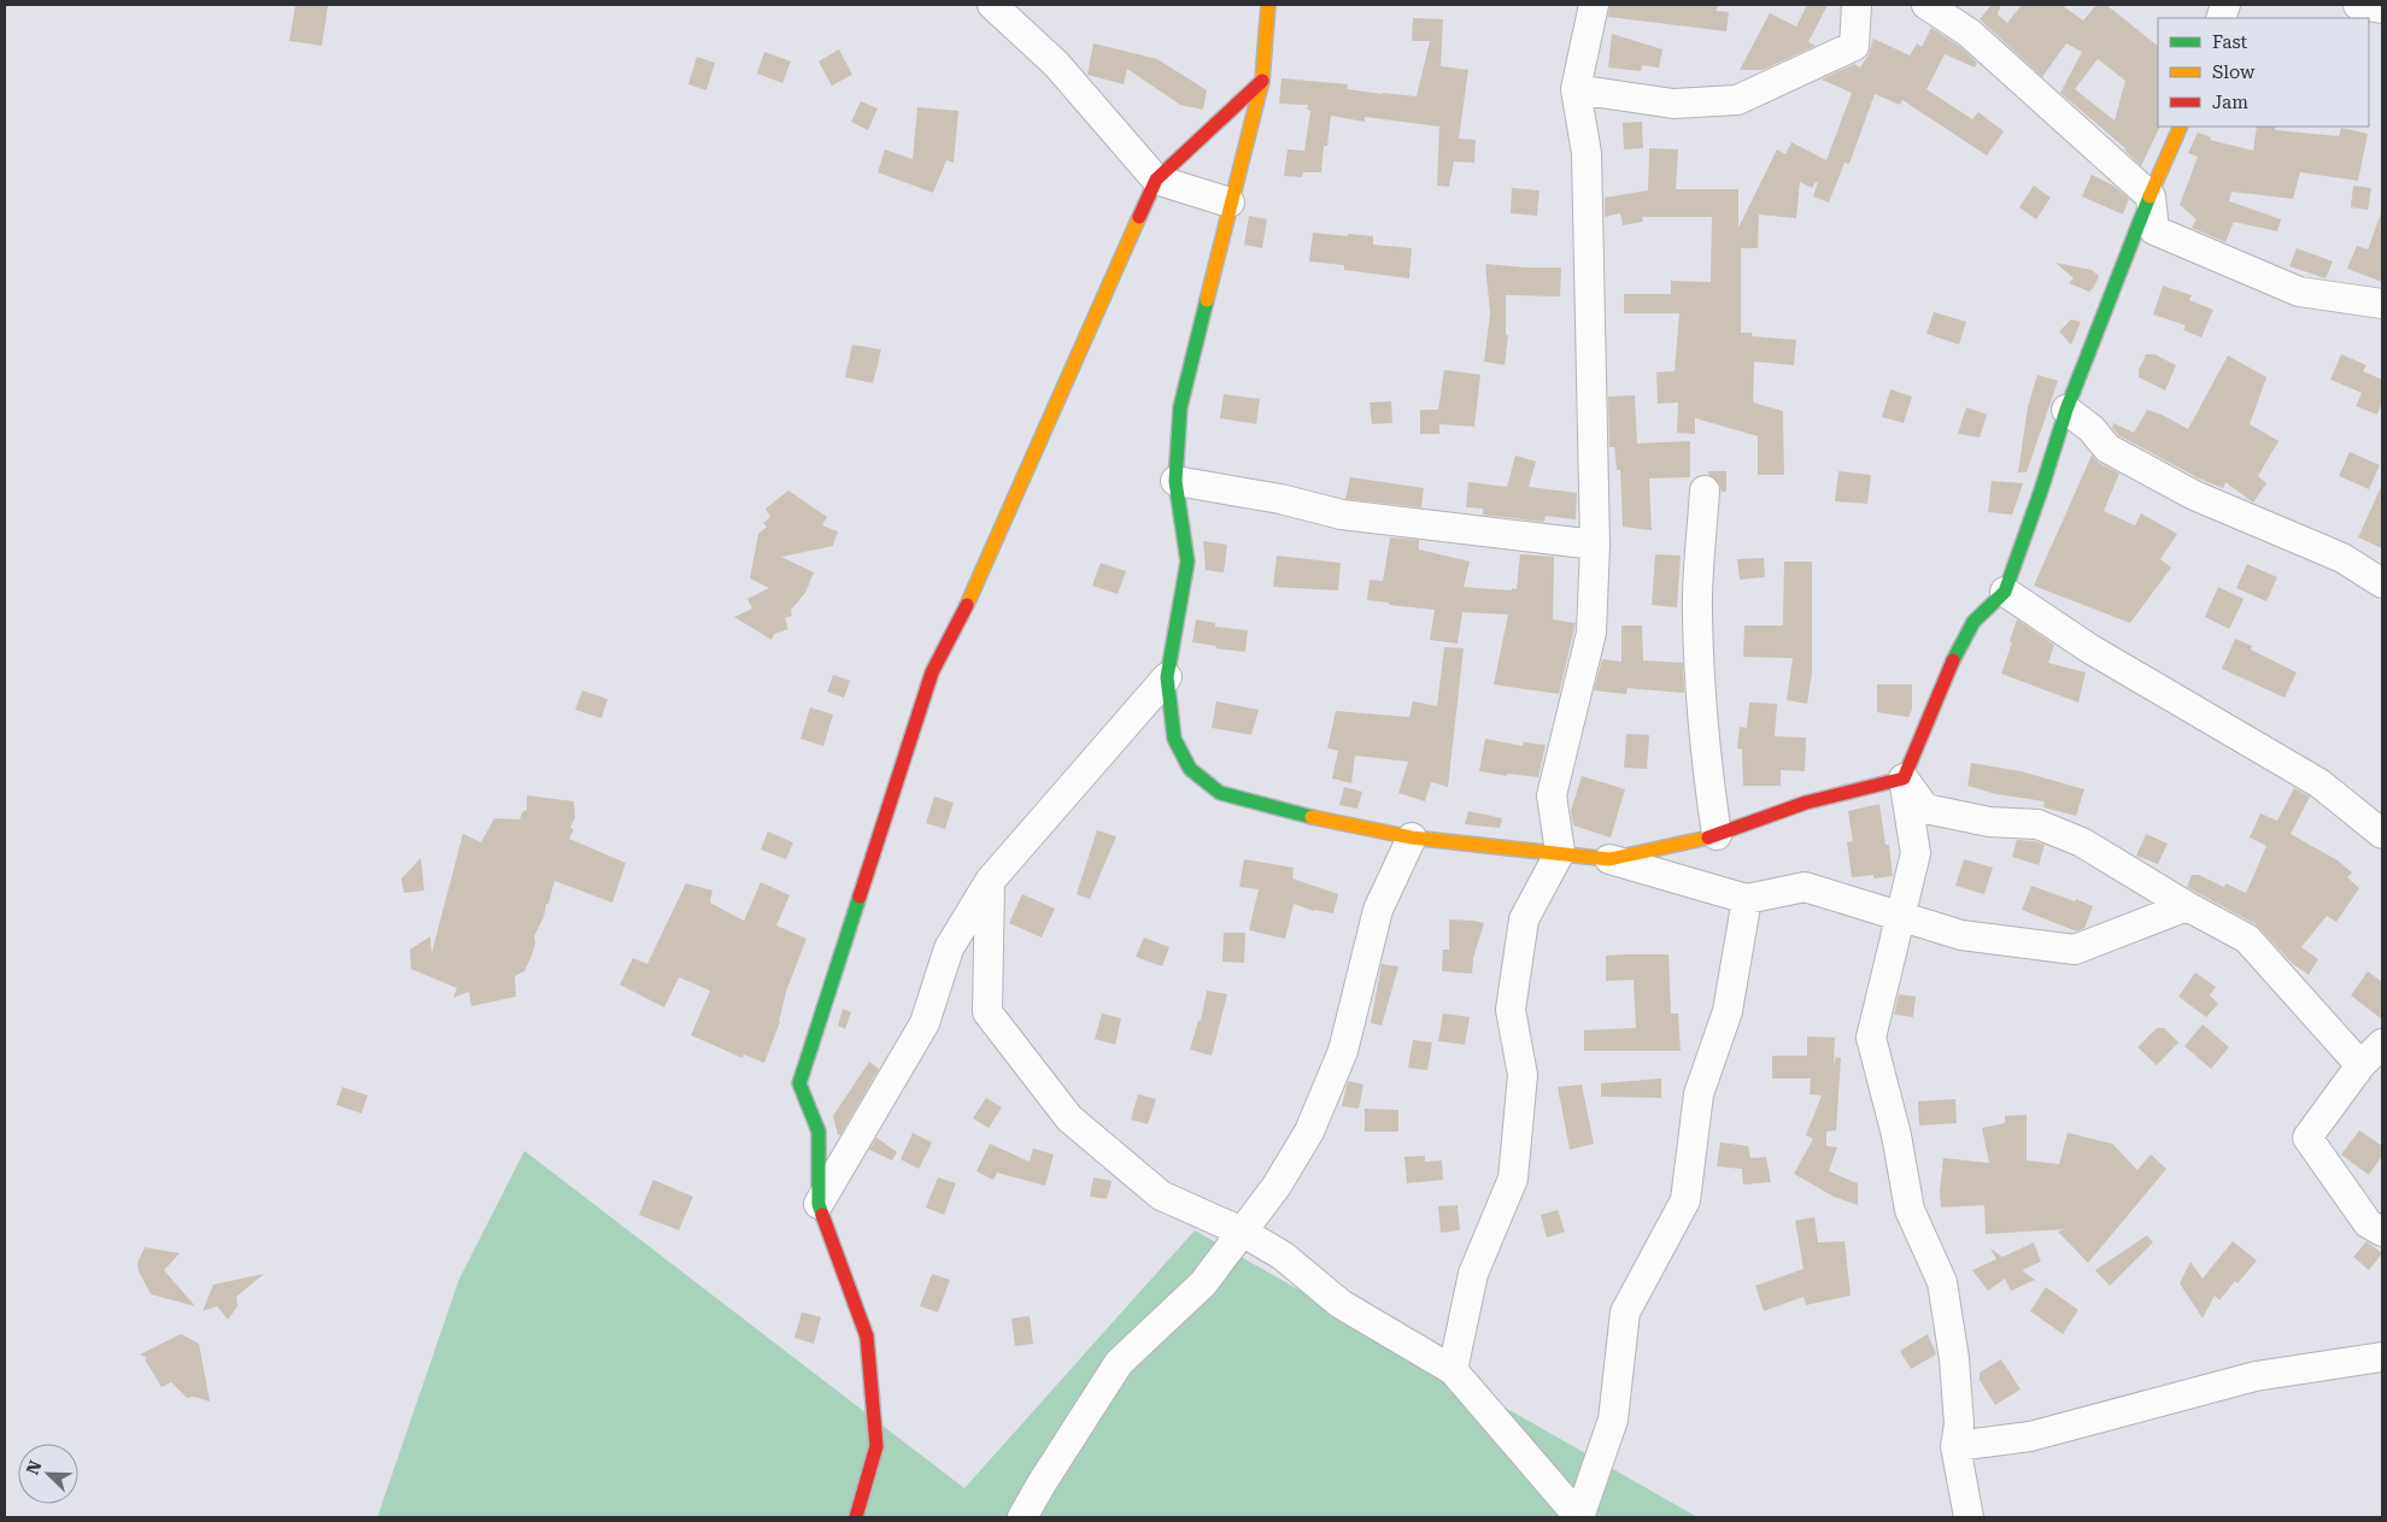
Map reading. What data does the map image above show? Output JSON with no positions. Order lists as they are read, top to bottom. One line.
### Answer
{"legend":["Fast","Slow","Jam"],"north":"top left"}
